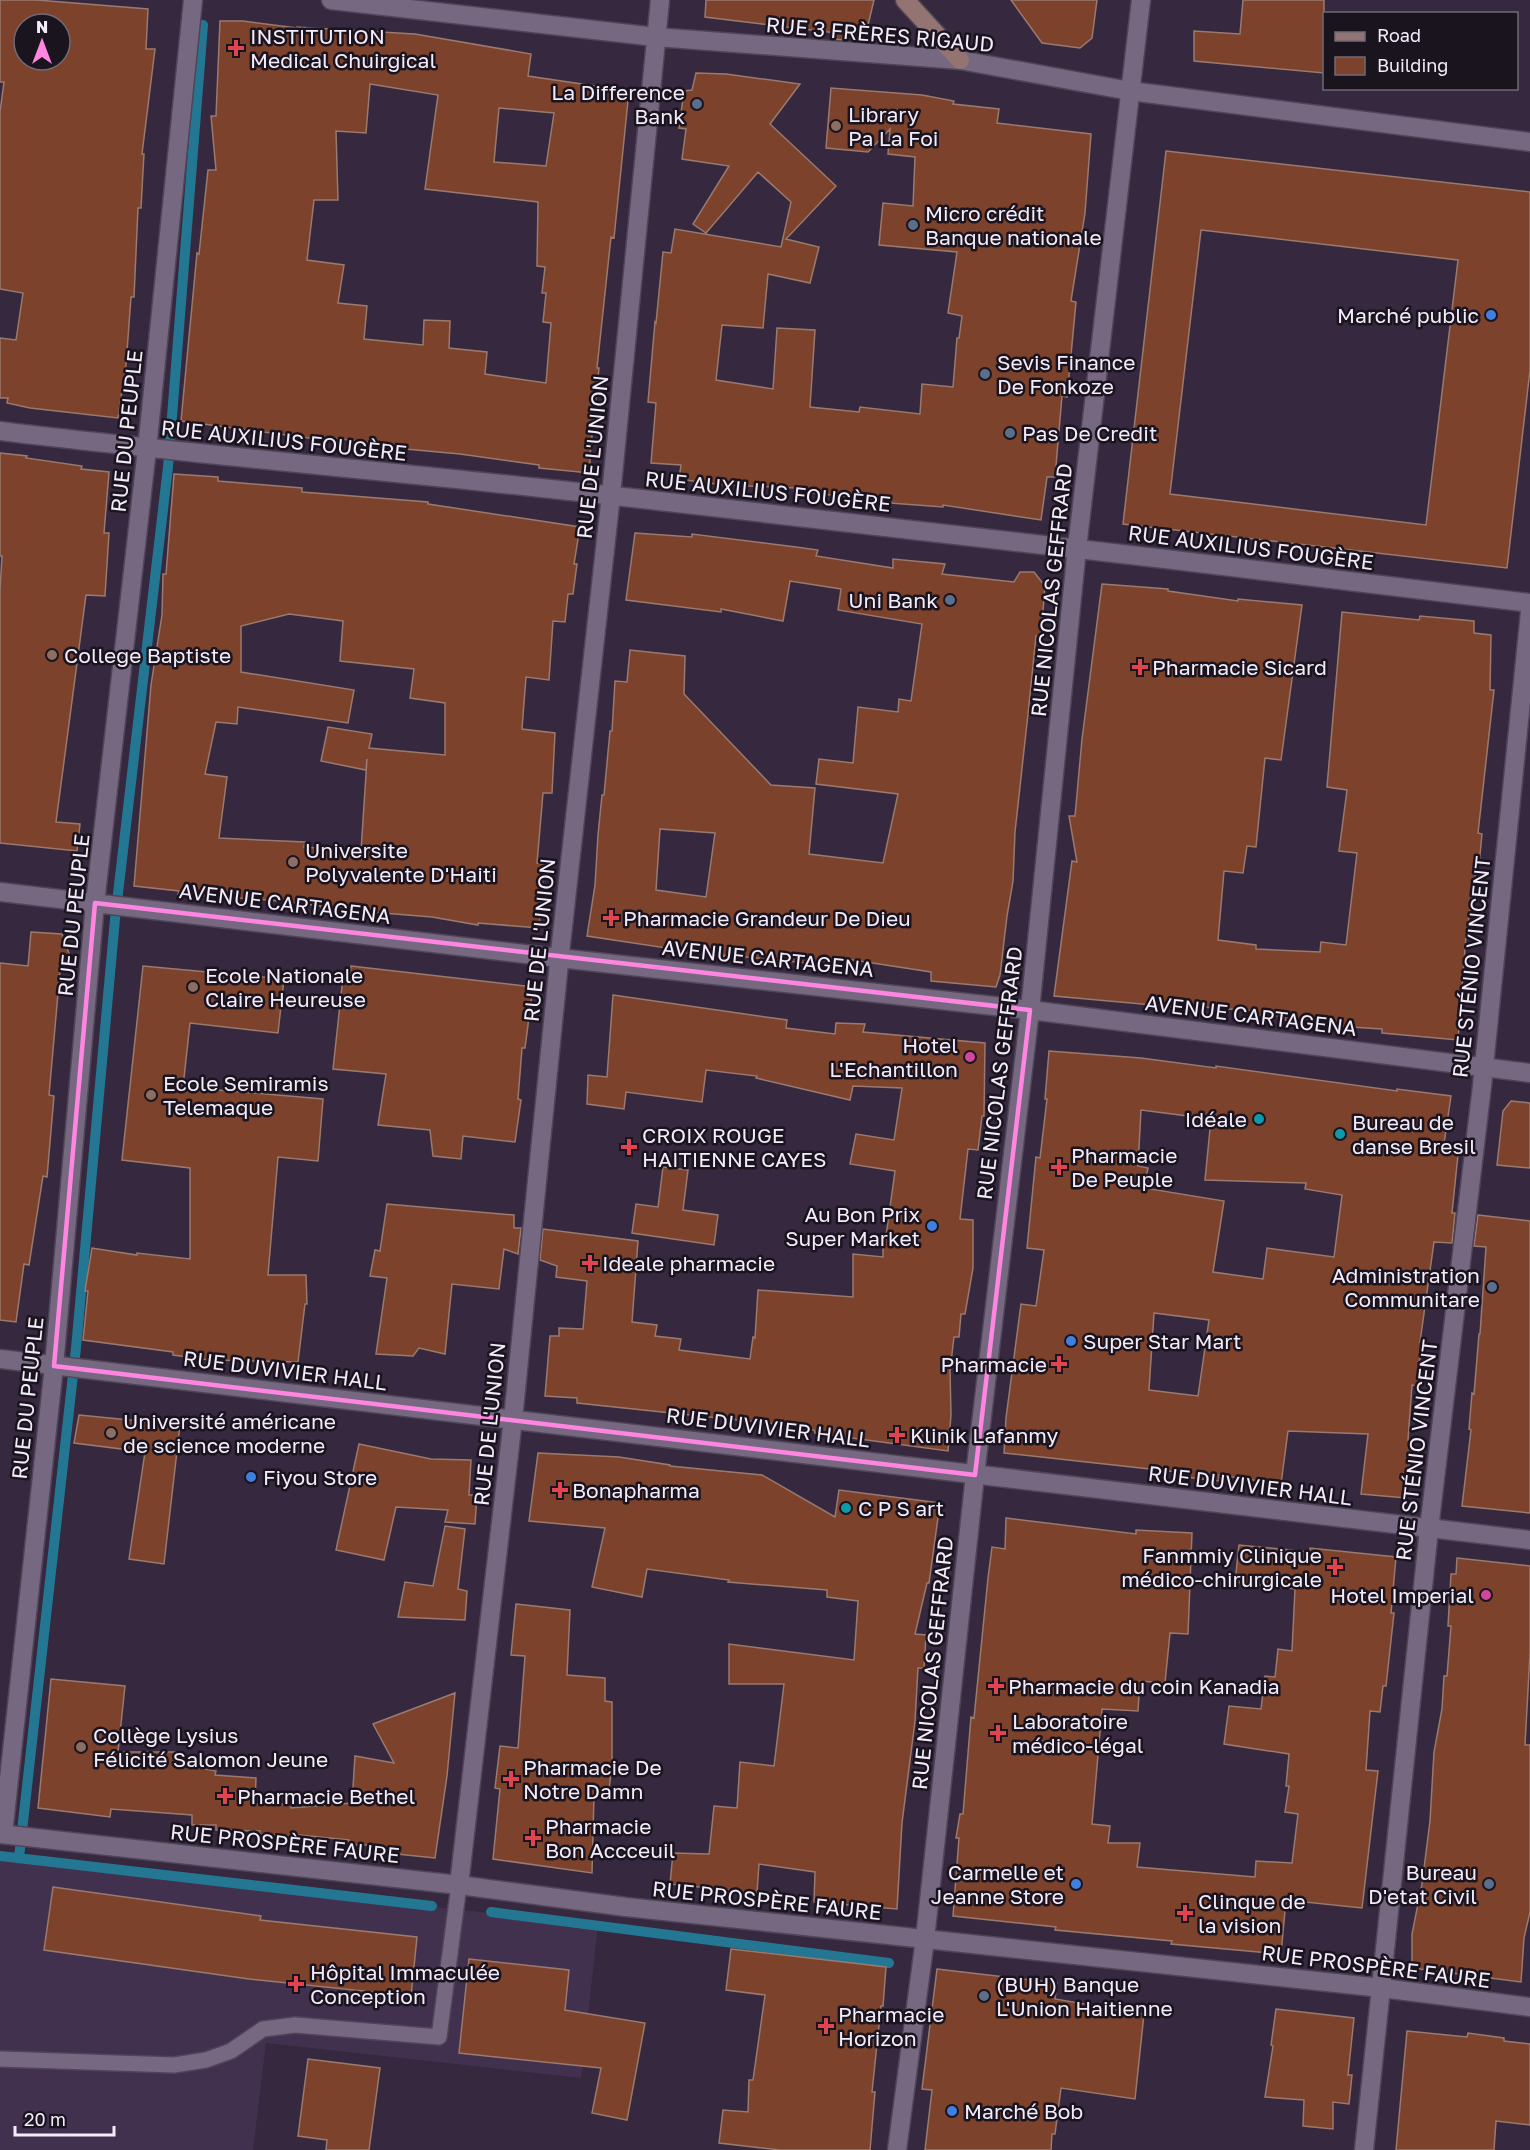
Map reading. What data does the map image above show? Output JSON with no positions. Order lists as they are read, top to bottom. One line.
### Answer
{"streets":{"street":["RUE 3 FRÈRES RIGAUD","RUE DU PEUPLE","RUE AUXILIUS FOUGÈRE","RUE DE L'UNION","RUE NICOLAS GEFFRARD","AVENUE CARTAGENA","RUE STÉNIO VINCENT","RUE DUVIVIER HALL","RUE PROSPÈRE FAURE"]},"crossings":[["RUE 3 FRÈRES RIGAUD","RUE DE L'UNION"],["RUE 3 FRÈRES RIGAUD","RUE NICOLAS GEFFRARD"],["RUE DU PEUPLE","RUE AUXILIUS FOUGÈRE"],["RUE DU PEUPLE","AVENUE CARTAGENA"],["RUE DU PEUPLE","RUE DUVIVIER HALL"],["RUE DU PEUPLE","RUE PROSPÈRE FAURE"],["RUE AUXILIUS FOUGÈRE","RUE DE L'UNION"],["RUE AUXILIUS FOUGÈRE","RUE NICOLAS GEFFRARD"],["RUE DE L'UNION","AVENUE CARTAGENA"],["RUE DE L'UNION","RUE DUVIVIER HALL"],["RUE DE L'UNION","RUE PROSPÈRE FAURE"],["RUE NICOLAS GEFFRARD","AVENUE CARTAGENA"],["RUE NICOLAS GEFFRARD","RUE DUVIVIER HALL"],["RUE NICOLAS GEFFRARD","RUE PROSPÈRE FAURE"],["AVENUE CARTAGENA","RUE STÉNIO VINCENT"],["RUE STÉNIO VINCENT","RUE DUVIVIER HALL"],["RUE STÉNIO VINCENT","RUE PROSPÈRE FAURE"]],"places":{"health":["INSTITUTION Medical Chuirgical","Pharmacie Sicard","Pharmacie Grandeur De Dieu","CROIX ROUGE HAITIENNE CAYES","Pharmacie De Peuple","Ideale pharmacie","Pharmacie","Klinik Lafanmy","Bonapharma","Fanmmiy Clinique médico-chirurgicale","Pharmacie du coin Kanadia","Laboratoire médico-légal","Pharmacie De Notre Damn","Pharmacie Bethel","Pharmacie Bon Accceuil","Clinque de la vision","Hôpital Immaculée Conception","Pharmacie Horizon"],"other":["La Difference Bank","Library Pa La Foi","Micro crédit Banque nationale","Marché public","Sevis Finance De Fonkoze","Pas De Credit","Uni Bank","College Baptiste","Universite Polyvalente D'Haiti","Ecole Nationale Claire Heureuse","Hotel L'Echantillon","Ecole Semiramis Telemaque","Idéale","Bureau de danse Bresil","Au Bon Prix Super Market","Administration Communitare","Super Star Mart","Université américane de science moderne","Fiyou Store","C P S art","Hotel Imperial","Collège Lysius Félicité Salomon Jeune","Carmelle et Jeanne Store","Bureau D'etat Civil","(BUH) Banque L'Union Haitienne","Marché Bob"]},"legend":["Road","Building"],"scale_bar":"20 m","north":"top"}
